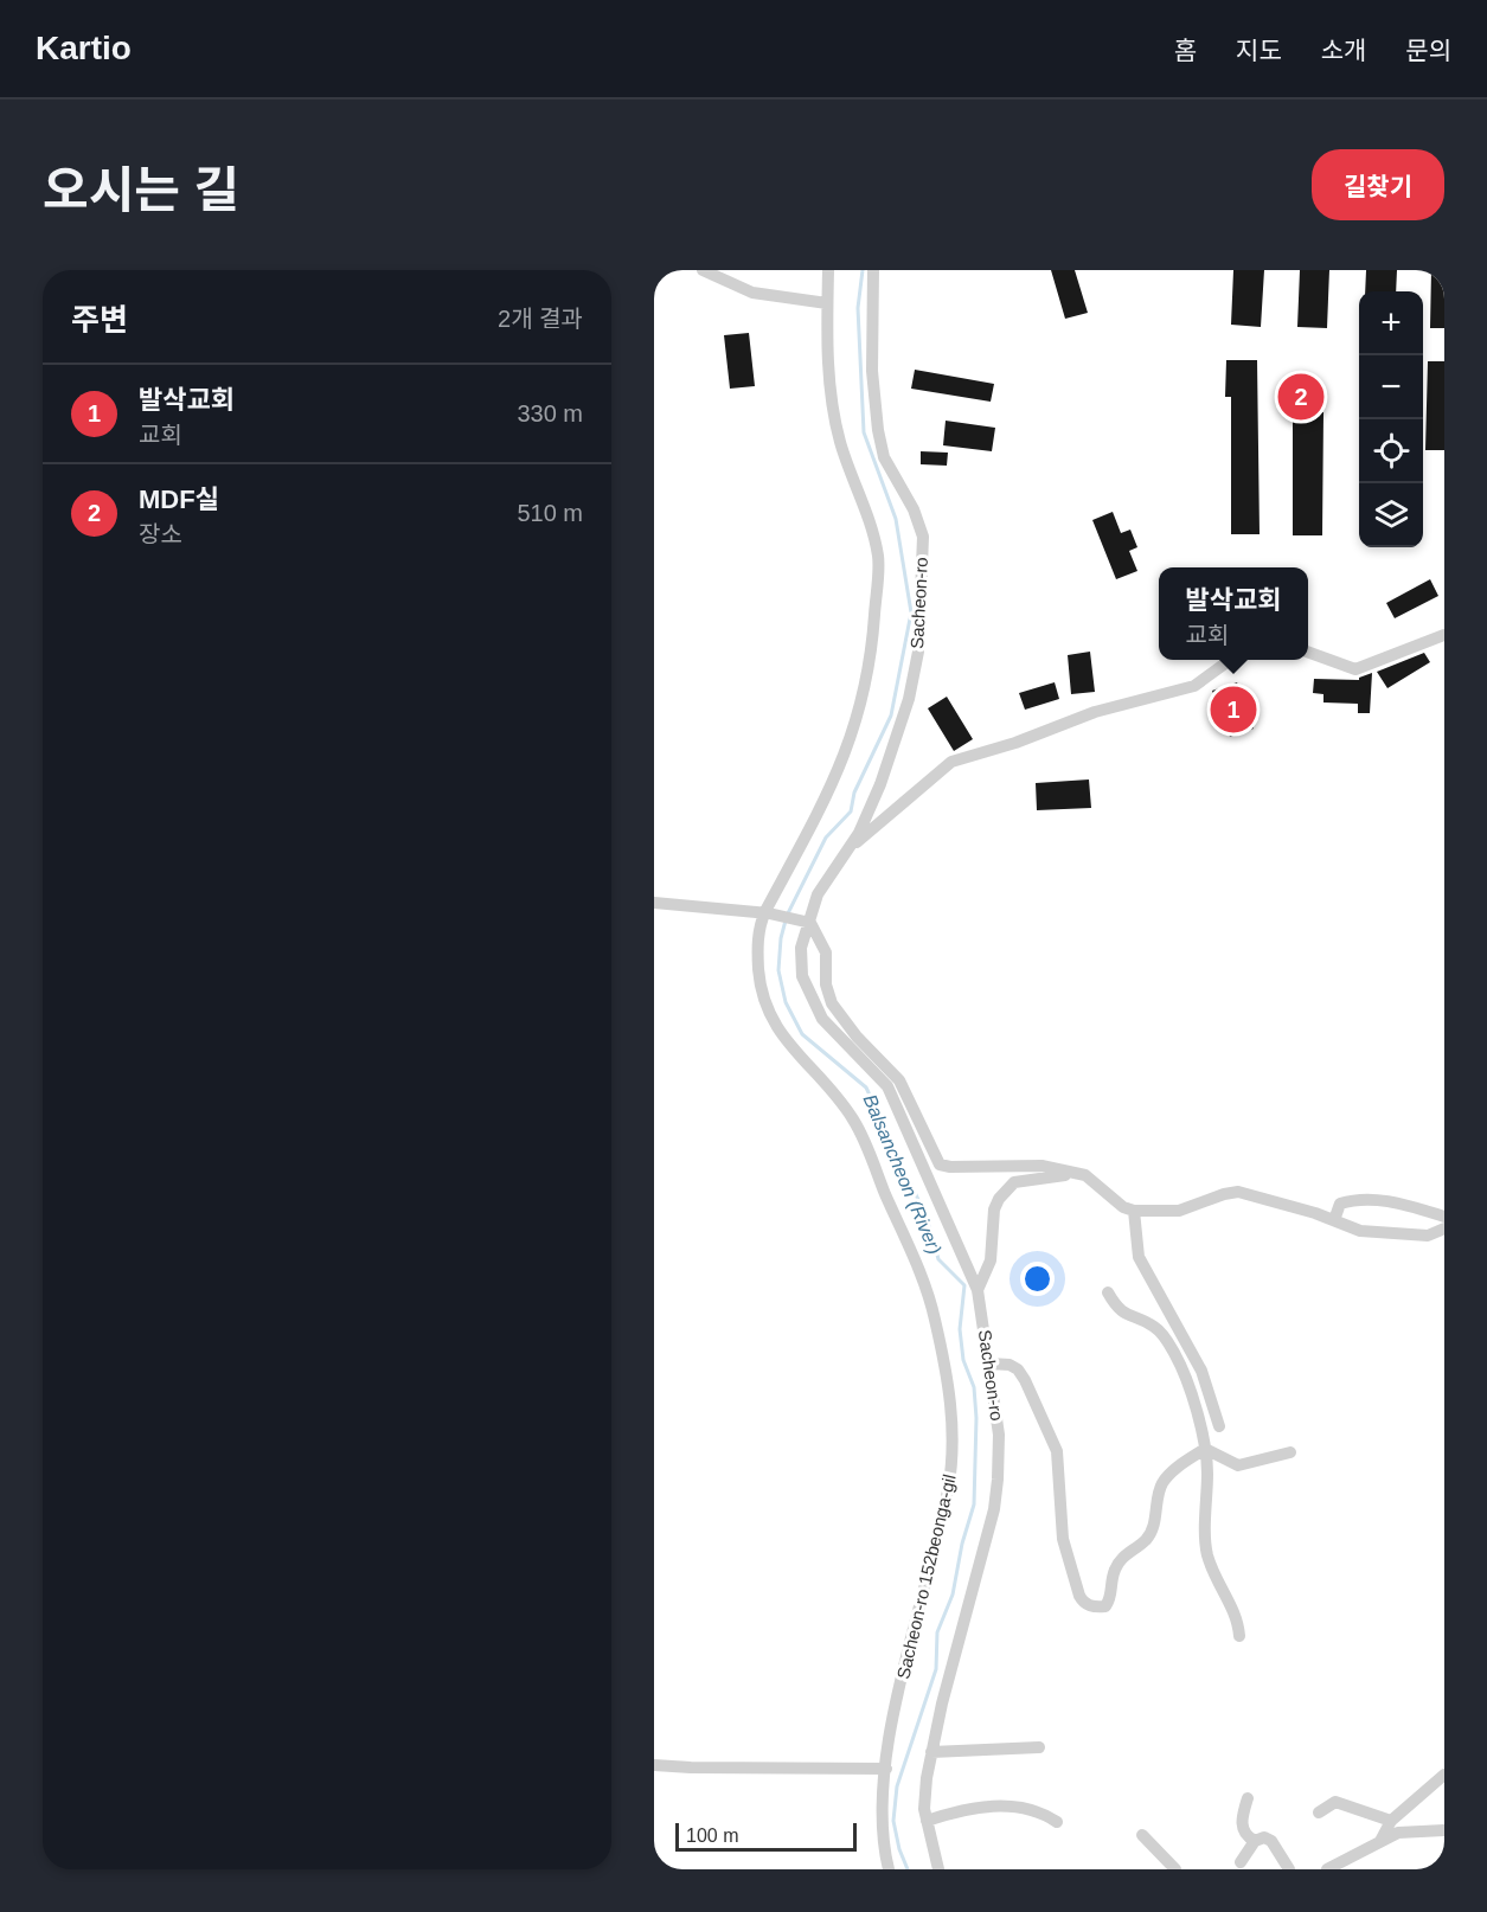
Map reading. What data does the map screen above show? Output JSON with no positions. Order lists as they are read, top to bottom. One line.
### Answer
{"streets":{"street":["Sacheon-ro","Sacheon-ro 152beonga-gil"]},"water":["Balsancheon (River)"],"scale_bar":"100 m","page":{"header":"Kartio","nav":["홈","지도","소개","문의"],"title":"오시는 길","buttons":"길찾기","heading":["주변","2개 결과"],"map_buttons":["+","−"],"list":[{"mark":"1","name":"발삭교회","note":"교회","value":"330 m"},{"mark":"2","name":"MDF실","note":"장소","value":"510 m"}],"pins":["2","1"],"popup":["발삭교회","교회"],"scale":"100 m"}}
